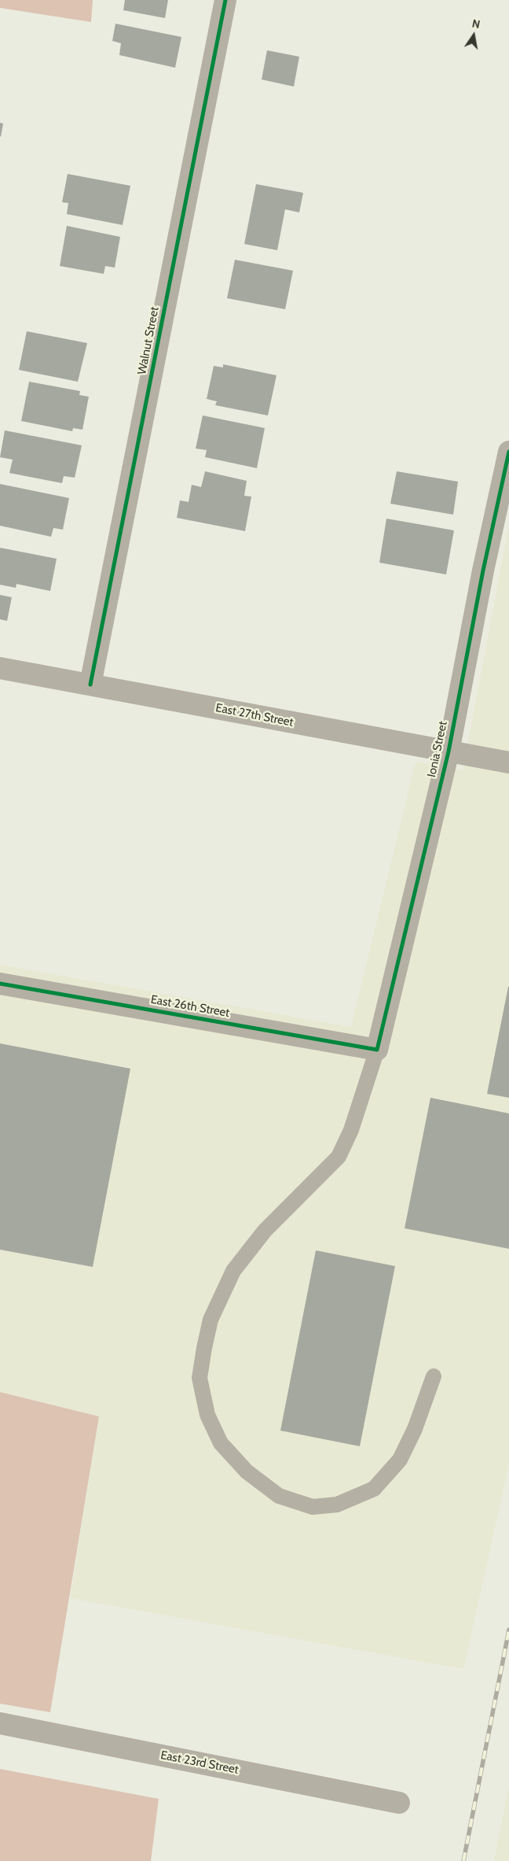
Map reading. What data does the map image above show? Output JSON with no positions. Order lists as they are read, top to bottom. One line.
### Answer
{"streets":{"street":["Walnut Street","East 27th Street","Ionia Street","East 26th Street","East 23rd Street"]},"crossings":[["Walnut Street","East 27th Street"],["East 27th Street","Ionia Street"],["Ionia Street","East 26th Street"]],"north":"top"}
